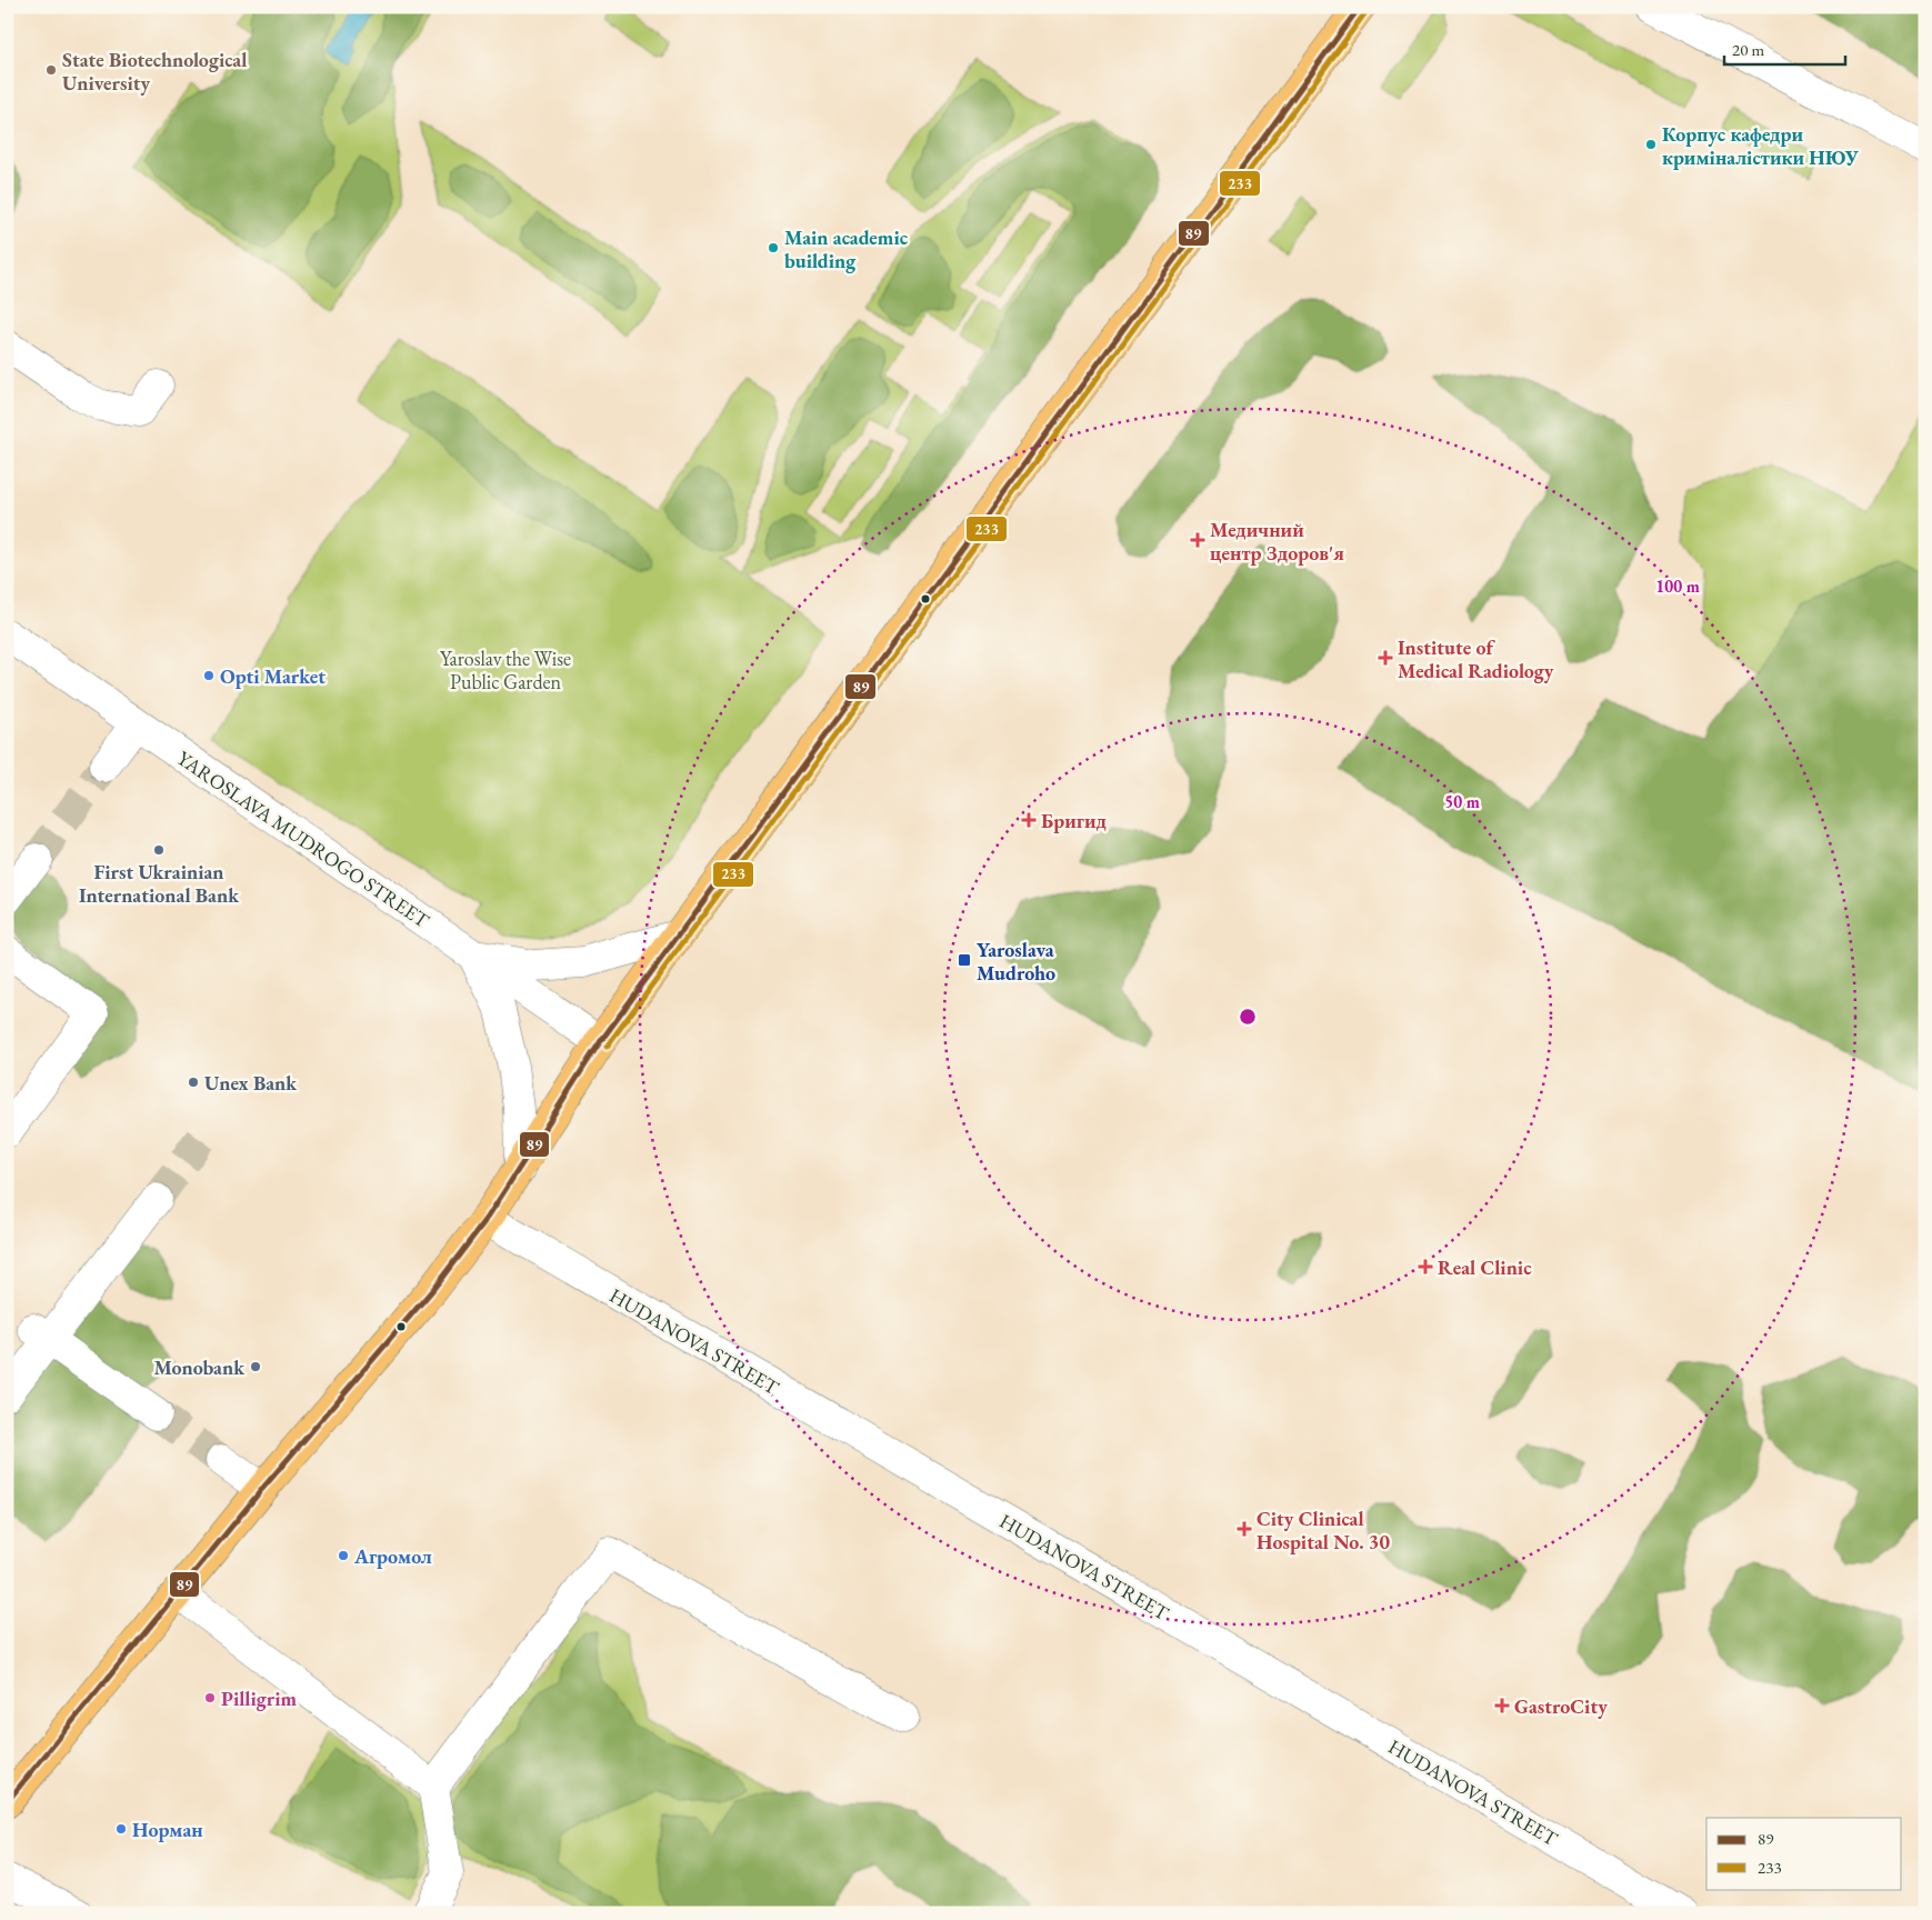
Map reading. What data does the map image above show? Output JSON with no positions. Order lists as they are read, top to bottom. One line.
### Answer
{"streets":{"street":["YAROSLAVA MUDROGO STREET","HUDANOVA STREET"]},"parks":["Yaroslav the Wise Public Garden"],"places":{"other":["State Biotechnological University","Корпус кафедри криміналістики НЮУ","Main academic building","Opti Market","First Ukrainian International Bank","Unex Bank","Monobank","Агромол","Pilligrim","Норман"],"health":["Медичний центр Здоров'я","Institute of Medical Radiology","Бригид","Real Clinic","City Clinical Hospital No. 30","GastroCity"],"transit":["Yaroslava Mudroho"]},"lines":["transit line 89","transit line 233"],"legend":["89","233"],"scale_bar":"20 m","rings":["100 m","50 m"]}
